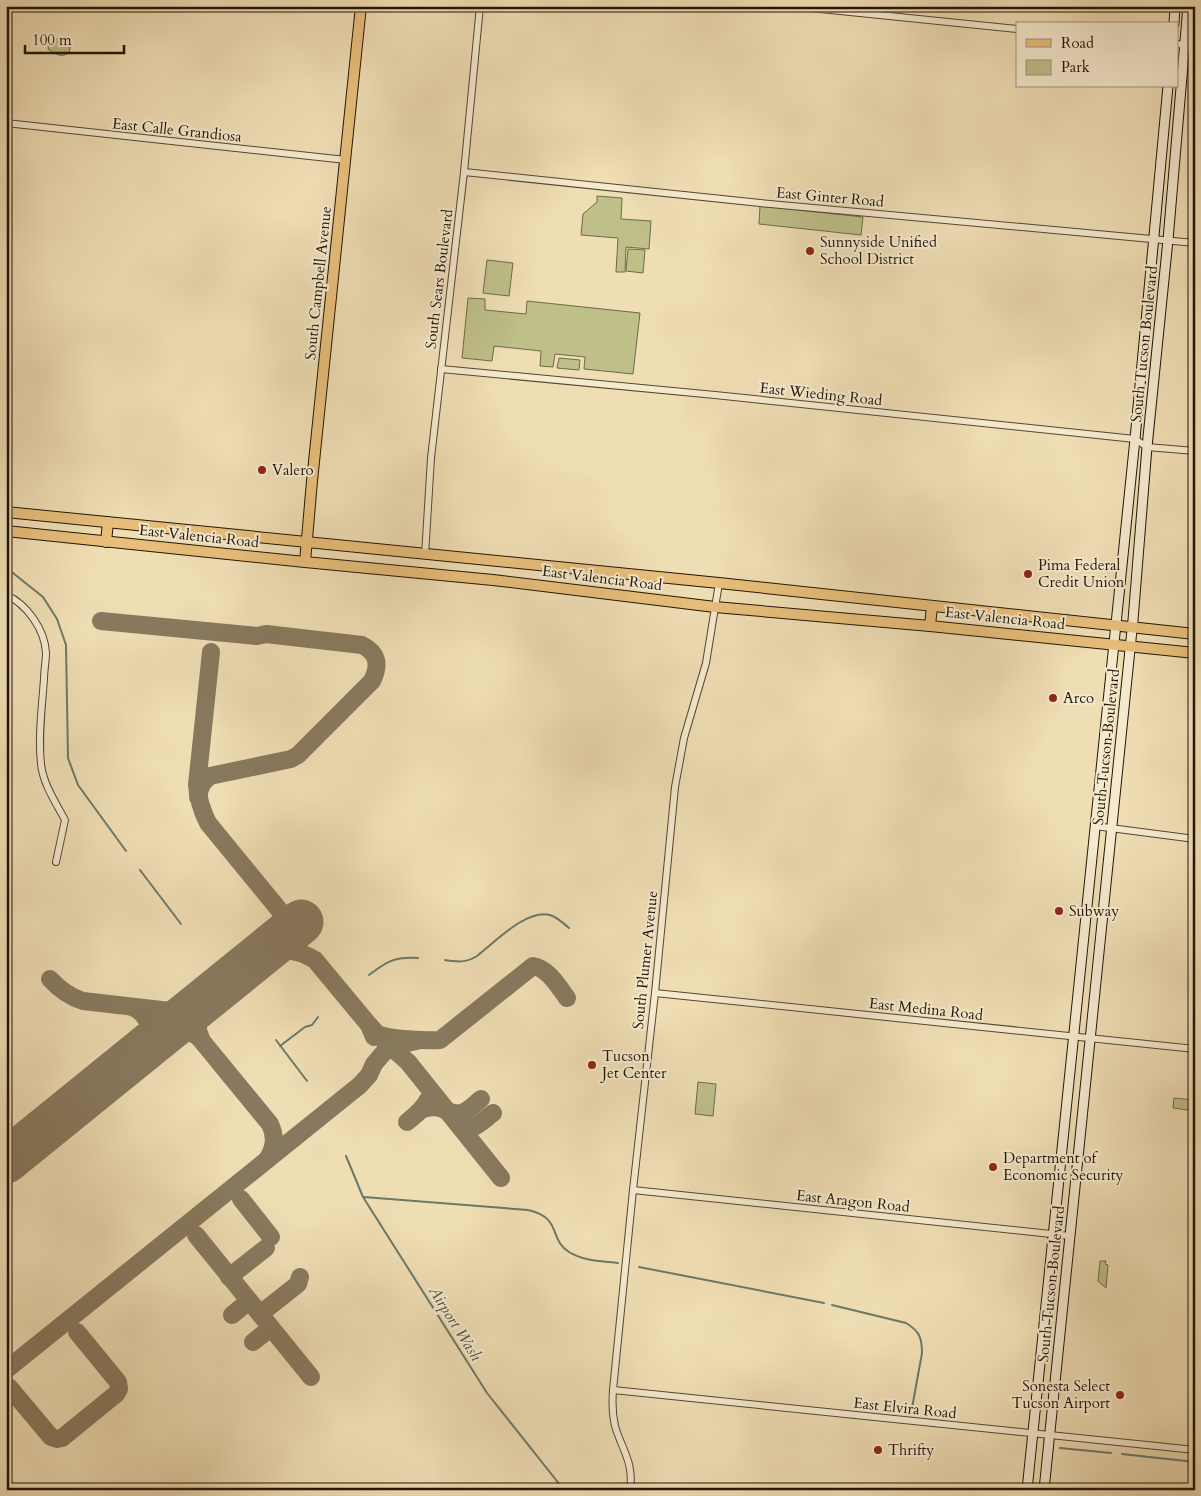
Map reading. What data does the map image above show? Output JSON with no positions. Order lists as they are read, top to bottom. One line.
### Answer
{"streets":{"main road":["South Campbell Avenue","South Tucson Boulevard","East Valencia Road"],"street":["East Calle Grandiosa","East Ginter Road","South Sears Boulevard","East Wieding Road","South Plumer Avenue","East Medina Road","East Aragon Road","East Elvira Road"]},"crossings":[["East Calle Grandiosa","South Campbell Avenue"],["East Ginter Road","South Sears Boulevard"],["East Ginter Road","South Tucson Boulevard"],["South Sears Boulevard","East Wieding Road"],["South Sears Boulevard","East Valencia Road"],["South Campbell Avenue","East Valencia Road"],["South Tucson Boulevard","East Wieding Road"],["South Tucson Boulevard","East Valencia Road"],["South Tucson Boulevard","East Medina Road"],["South Tucson Boulevard","East Aragon Road"],["South Tucson Boulevard","East Elvira Road"],["East Valencia Road","South Plumer Avenue"],["South Plumer Avenue","East Medina Road"],["South Plumer Avenue","East Aragon Road"],["South Plumer Avenue","East Elvira Road"]],"water":["Airport Wash"],"places":["Sunnyside Unified School District","Valero","Pima Federal Credit Union","Arco","Subway","Tucson Jet Center","Department of Economic Security","Sonesta Select Tucson Airport","Thrifty"],"legend":["Road","Park"],"scale_bar":"100 m"}
